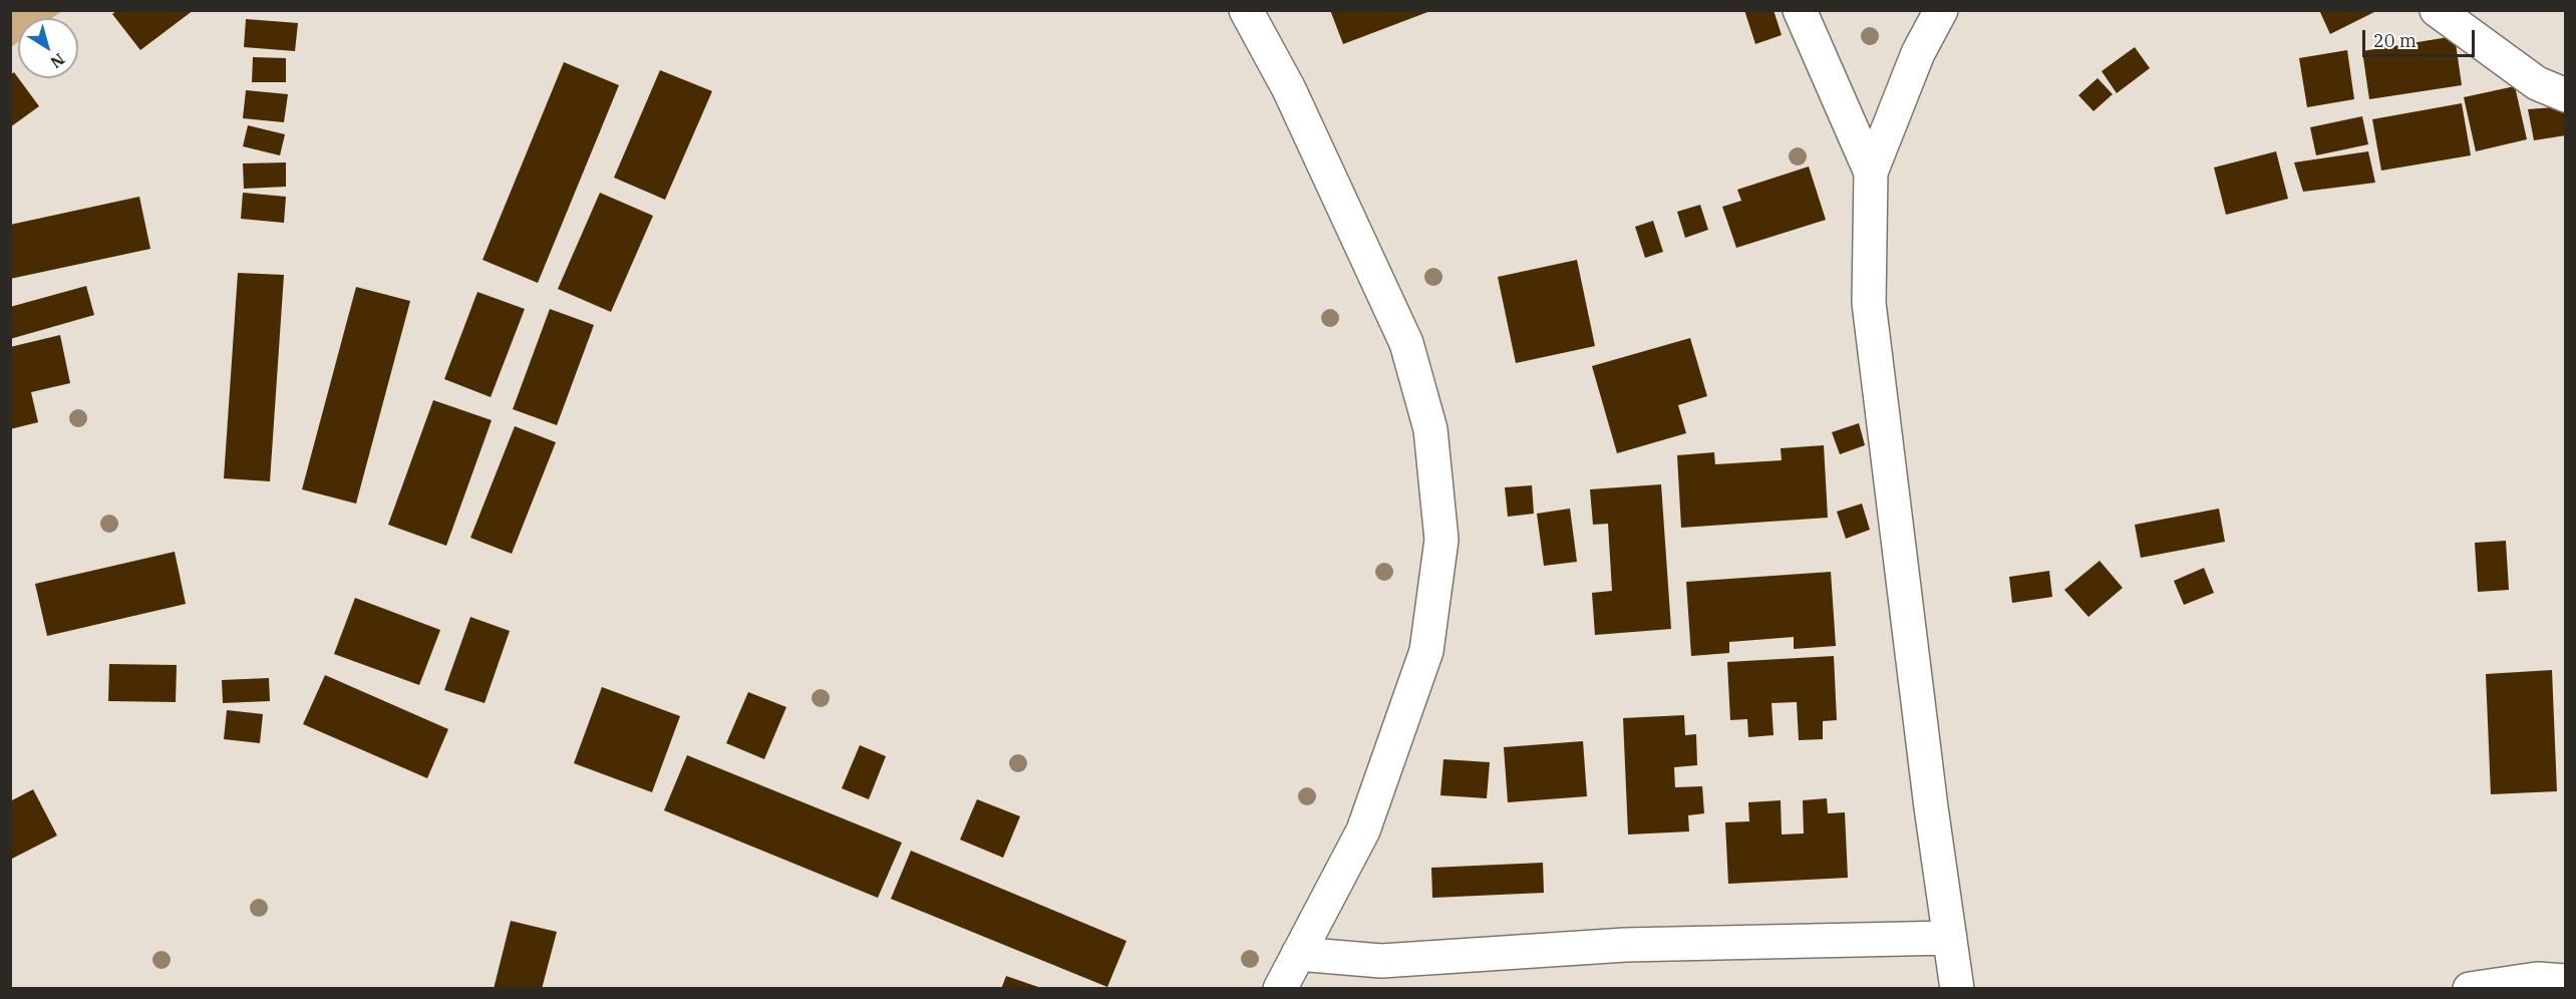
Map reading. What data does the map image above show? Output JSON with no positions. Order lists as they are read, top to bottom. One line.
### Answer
{"scale_bar":"20 m","north":"bottom right"}
